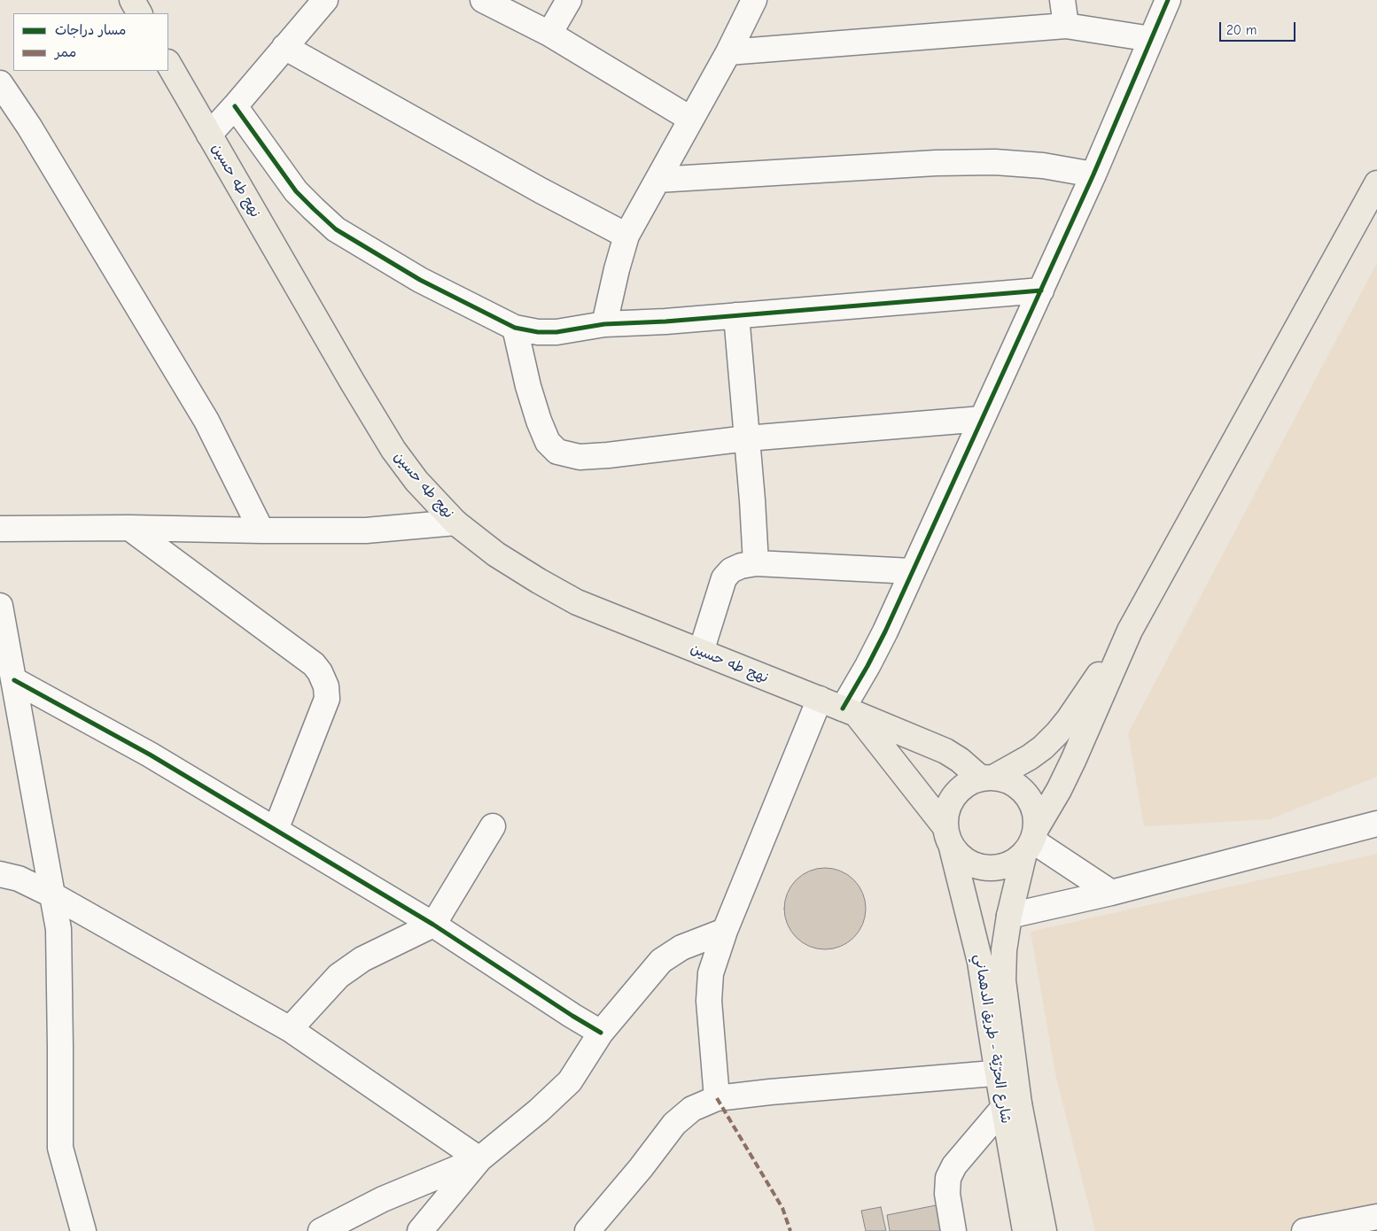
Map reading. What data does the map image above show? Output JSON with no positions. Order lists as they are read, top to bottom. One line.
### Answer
{"streets":{"main road":["نهج طه حسين","شارع الحرّيّة - طريق الدهماني"]},"crossings":[["نهج طه حسين","شارع الحرّيّة - طريق الدهماني"]],"legend":["مسار دراجات","ممر"],"scale_bar":"20 m"}
